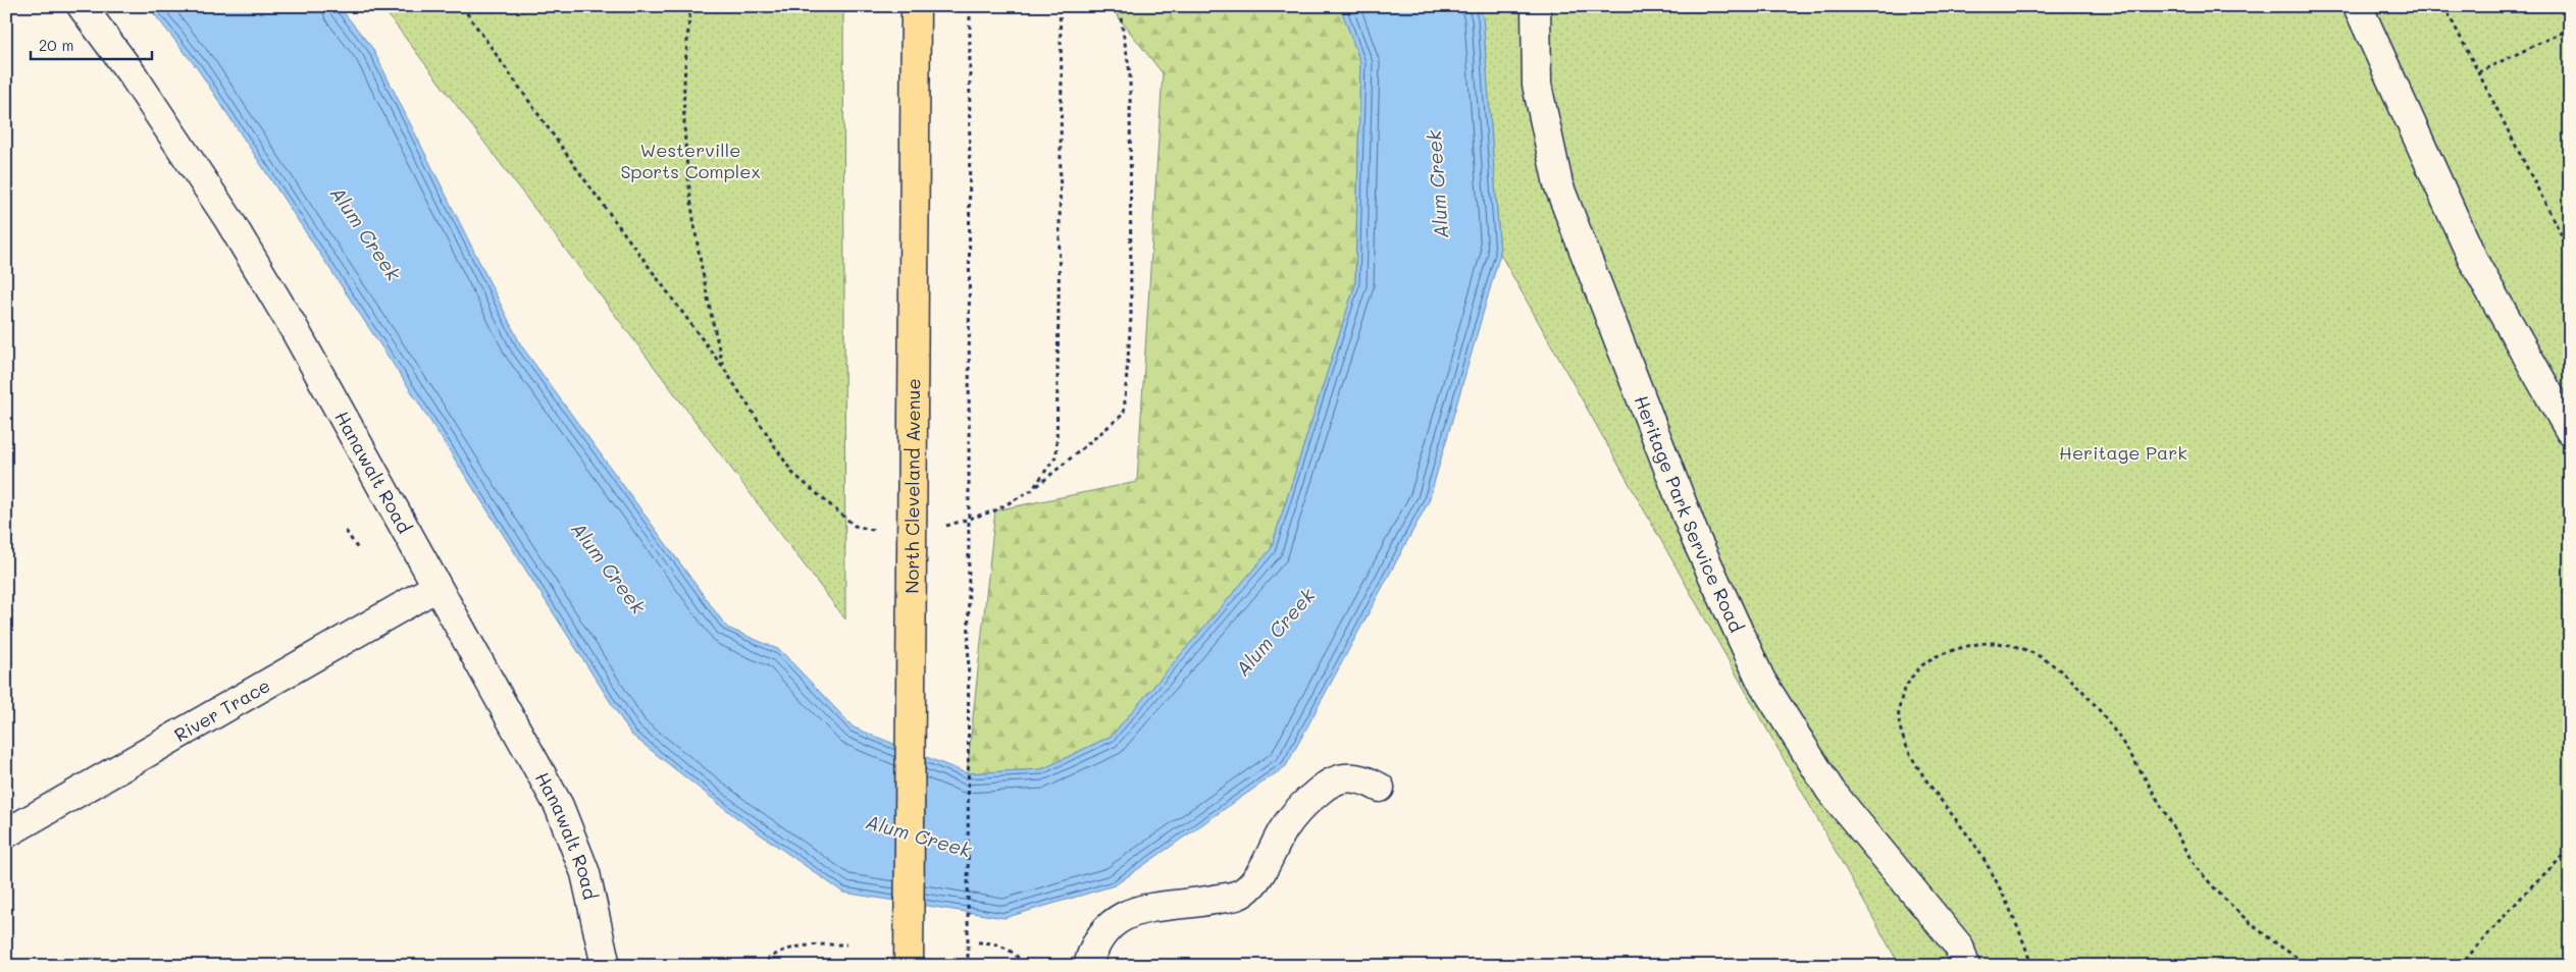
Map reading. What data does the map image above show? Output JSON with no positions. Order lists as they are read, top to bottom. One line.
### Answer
{"streets":{"main road":["North Cleveland Avenue"],"street":["Hanawalt Road","Heritage Park Service Road","River Trace"]},"crossings":[["Hanawalt Road","River Trace"]],"water":["Alum Creek"],"parks":["Westerville Sports Complex","Heritage Park"],"scale_bar":"20 m"}
